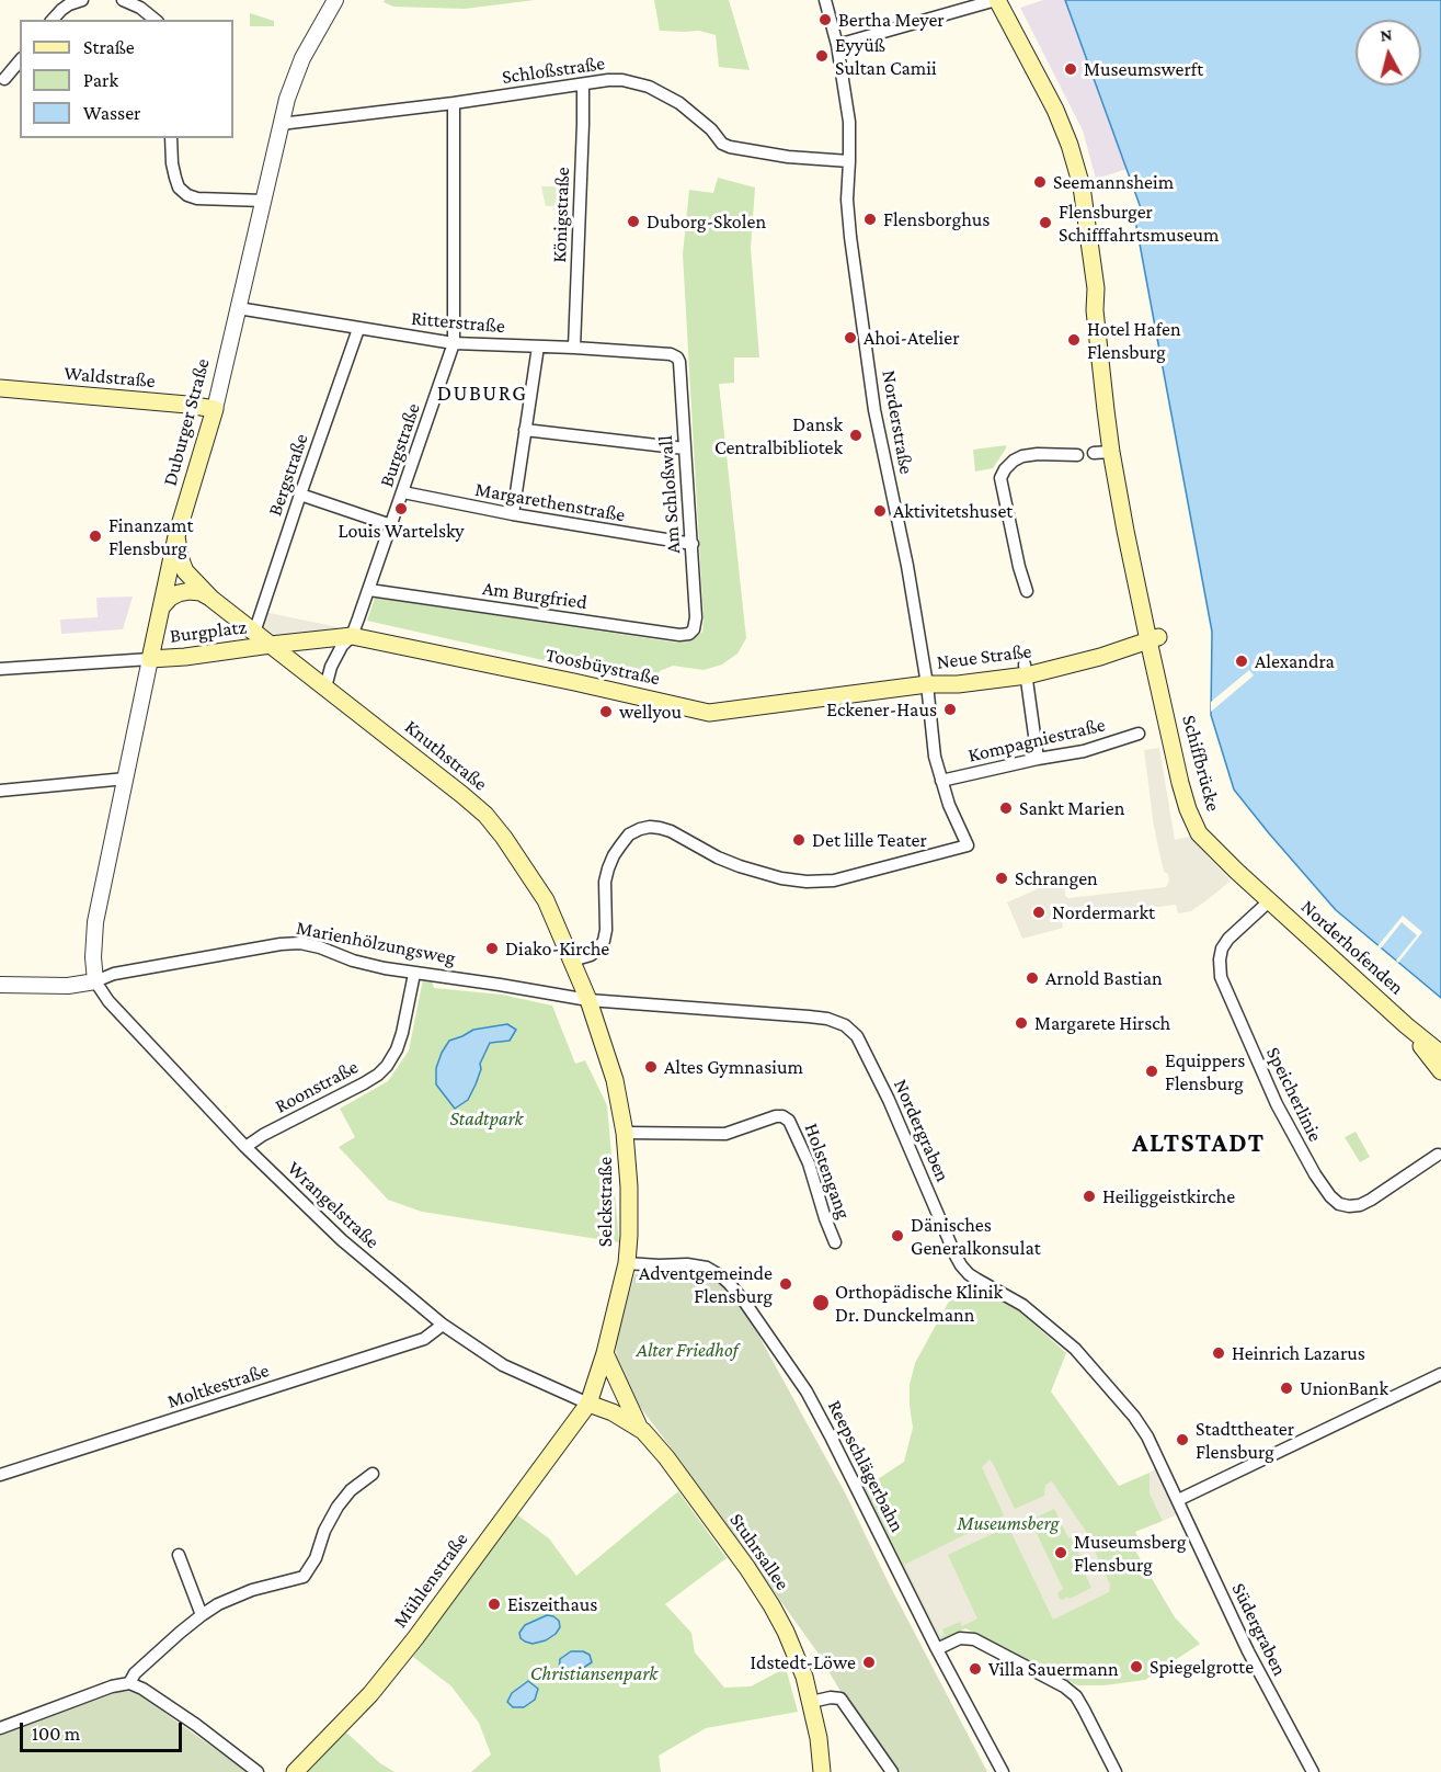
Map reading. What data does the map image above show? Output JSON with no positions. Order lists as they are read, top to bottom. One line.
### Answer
{"streets":{"main road":["Waldstraße","Duburger Straße","Burgplatz","Neue Straße","Toosbüystraße","Knuthstraße","Schiffbrücke","Norderhofenden","Selckstraße","Stuhrsallee","Mühlenstraße"],"street":["Schloßstraße","Königstraße","Ritterstraße","Norderstraße","Burgstraße","Bergstraße","Am Schloßwall","Margarethenstraße","Am Burgfried","Kompagniestraße","Marienhölzungsweg","Roonstraße","Speicherlinie","Nordergraben","Holstengang","Wrangelstraße","Moltkestraße","Reepschlägerbahn","Südergraben"]},"crossings":[["Schloßstraße","Königstraße"],["Schloßstraße","Duburger Straße"],["Schloßstraße","Norderstraße"],["Schloßstraße","Burgstraße"],["Königstraße","Ritterstraße"],["Ritterstraße","Duburger Straße"],["Ritterstraße","Burgstraße"],["Ritterstraße","Bergstraße"],["Ritterstraße","Am Schloßwall"],["Waldstraße","Duburger Straße"],["Duburger Straße","Burgplatz"],["Duburger Straße","Knuthstraße"],["Duburger Straße","Marienhölzungsweg"],["Duburger Straße","Wrangelstraße"],["Norderstraße","Neue Straße"],["Norderstraße","Toosbüystraße"],["Norderstraße","Kompagniestraße"],["Norderstraße","Knuthstraße"],["Burgstraße","Margarethenstraße"],["Burgstraße","Am Burgfried"],["Burgstraße","Toosbüystraße"],["Bergstraße","Knuthstraße"],["Am Schloßwall","Margarethenstraße"],["Am Schloßwall","Am Burgfried"],["Burgplatz","Toosbüystraße"],["Burgplatz","Knuthstraße"],["Neue Straße","Toosbüystraße"],["Neue Straße","Schiffbrücke"],["Toosbüystraße","Knuthstraße"],["Knuthstraße","Marienhölzungsweg"],["Knuthstraße","Nordergraben"],["Knuthstraße","Selckstraße"],["Schiffbrücke","Norderhofenden"],["Schiffbrücke","Speicherlinie"],["Marienhölzungsweg","Roonstraße"],["Marienhölzungsweg","Nordergraben"],["Marienhölzungsweg","Selckstraße"],["Marienhölzungsweg","Wrangelstraße"],["Norderhofenden","Speicherlinie"],["Roonstraße","Wrangelstraße"],["Nordergraben","Selckstraße"],["Nordergraben","Südergraben"],["Holstengang","Selckstraße"],["Selckstraße","Wrangelstraße"],["Selckstraße","Reepschlägerbahn"],["Selckstraße","Stuhrsallee"],["Selckstraße","Mühlenstraße"],["Wrangelstraße","Moltkestraße"],["Wrangelstraße","Stuhrsallee"],["Wrangelstraße","Mühlenstraße"],["Stuhrsallee","Mühlenstraße"]],"districts":["DUBURG","ALTSTADT"],"parks":["Stadtpark","Alter Friedhof","Museumsberg","Christiansenpark"],"places":["Bertha Meyer","Eyyüß Sultan Camii","Museumswerft","Seemannsheim","Flensborghus","Duborg-Skolen","Flensburger Schifffahrtsmuseum","Ahoi-Atelier","Hotel Hafen Flensburg","Dansk Centralbibliotek","Louis Wartelsky","Aktivitetshuset","Finanzamt Flensburg","Alexandra","Eckener-Haus","wellyou","Sankt Marien","Det lille Teater","Schrangen","Nordermarkt","Diako-Kirche","Arnold Bastian","Margarete Hirsch","Altes Gymnasium","Equippers Flensburg","Heiliggeistkirche","Dänisches Generalkonsulat","Adventgemeinde Flensburg","Orthopädische Klinik Dr. Dunckelmann","Heinrich Lazarus","UnionBank","Stadttheater Flensburg","Museumsberg Flensburg","Eiszeithaus","Idstedt-Löwe","Spiegelgrotte","Villa Sauermann"],"legend":["Straße","Park","Wasser"],"scale_bar":"100 m","north":"top"}
